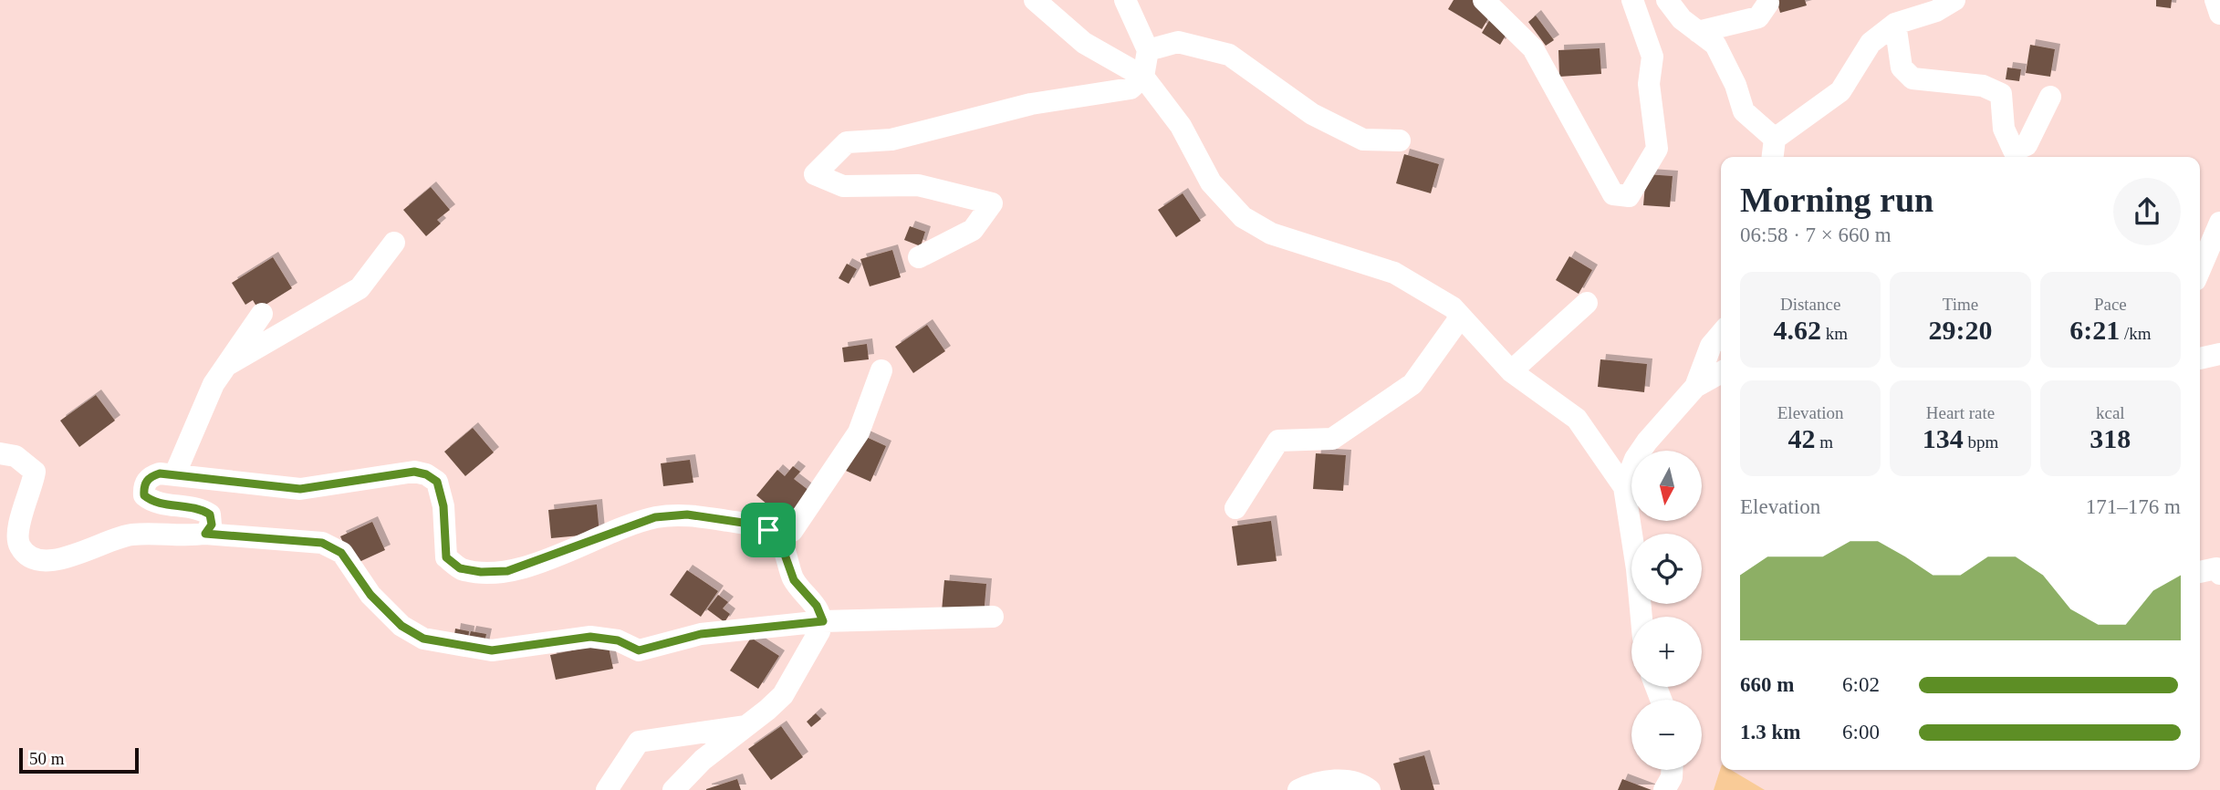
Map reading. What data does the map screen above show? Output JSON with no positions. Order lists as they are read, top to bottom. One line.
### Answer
{"scale_bar":"50 m","north":"bottom","page":{"heading":["Morning run","06:58 · 7 × 660 m"],"stats":[["Distance","4.62 km"],["Time","29:20"],["Pace","6:21 /km"],["Elevation","42 m"],["Heart rate","134 bpm"],["kcal","318"]],"map_buttons":["+","−"],"chart":["Elevation","171–176 m"],"list":[{"name":"660 m","note":"6:02"},{"name":"1.3 km","note":"6:00"}],"scale":"50 m"}}
